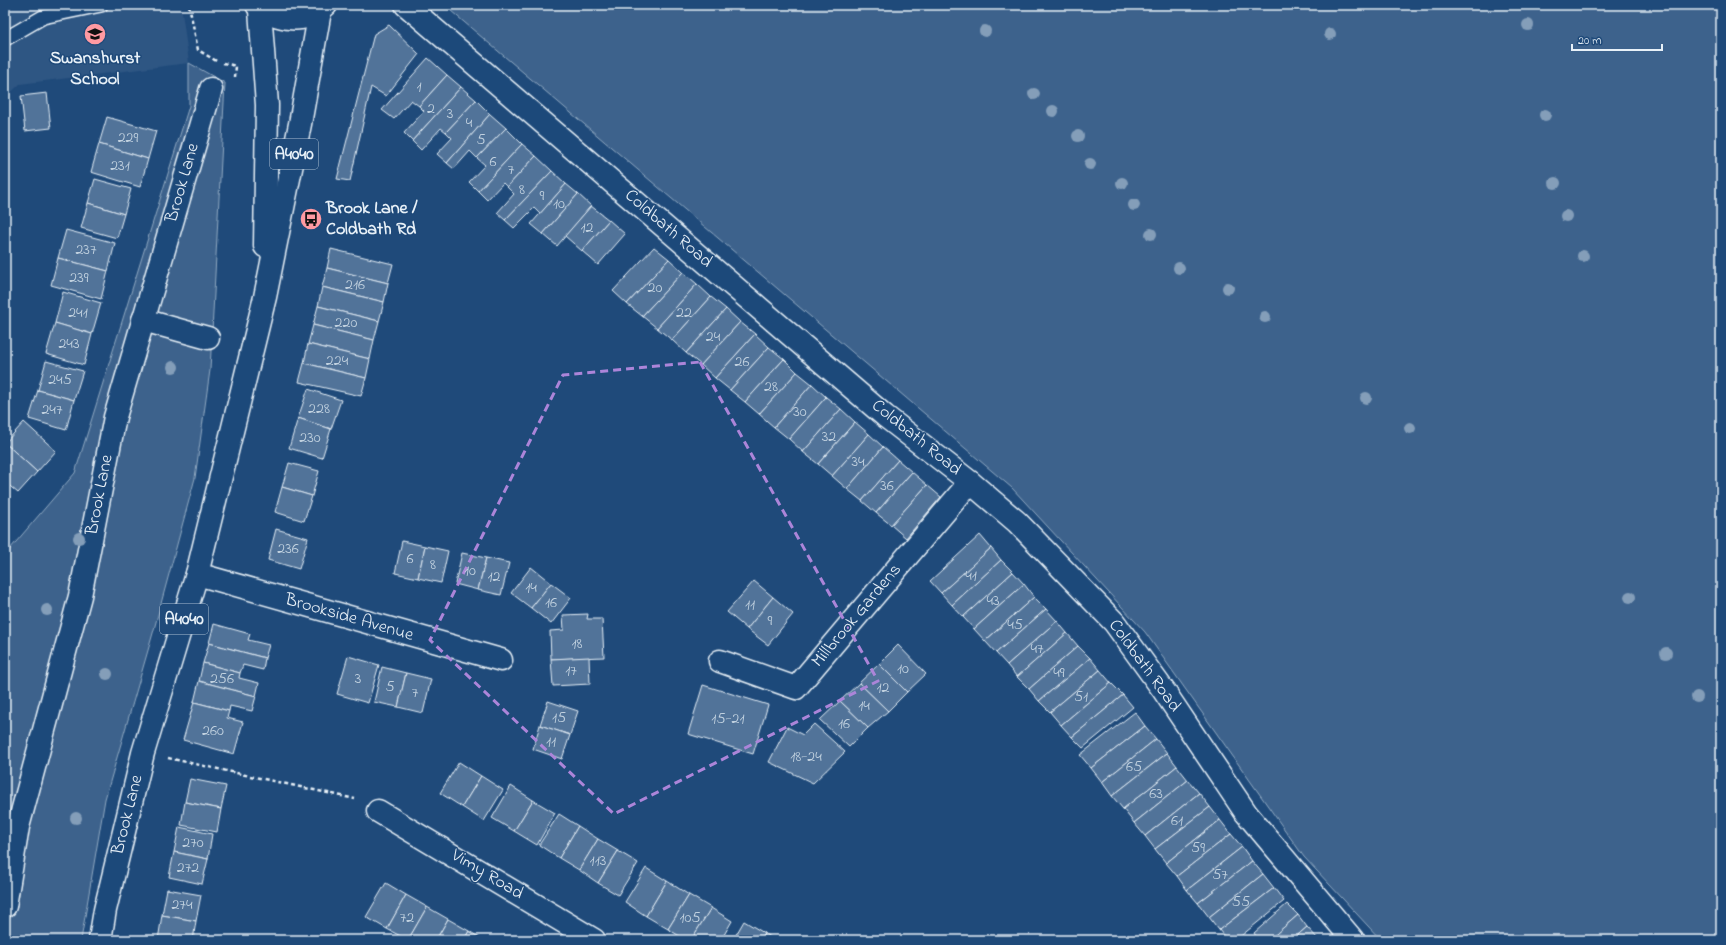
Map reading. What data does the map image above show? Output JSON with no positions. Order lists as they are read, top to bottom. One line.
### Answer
{"streets":{"main road":["A4040","Brook Lane","Coldbath Road","Millbrook Gardens","Brookside Avenue","Vimy Road"]},"crossings":[["Brook Lane","Brookside Avenue"],["Coldbath Road","Millbrook Gardens"]],"places":{"school or university":["Swanshurst School"],"bus stop":["Brook Lane / Coldbath Rd"]},"house_numbers":["1","2","3","4","229","5","6","231","7","8","9","10","12","237","239","216","20","241","22","220","24","243","224","26","245","28","228","247","30","32","230","34","36","236","6","8","10","41","12","14","43","16","11","9","45","18","47","10","17","49","256","3","5","12","7","51","14","15","15-21","16","260","11","18-24","65","63","61","270","59","113","272","57","55","274","72","105"],"scale_bar":"20 m"}
